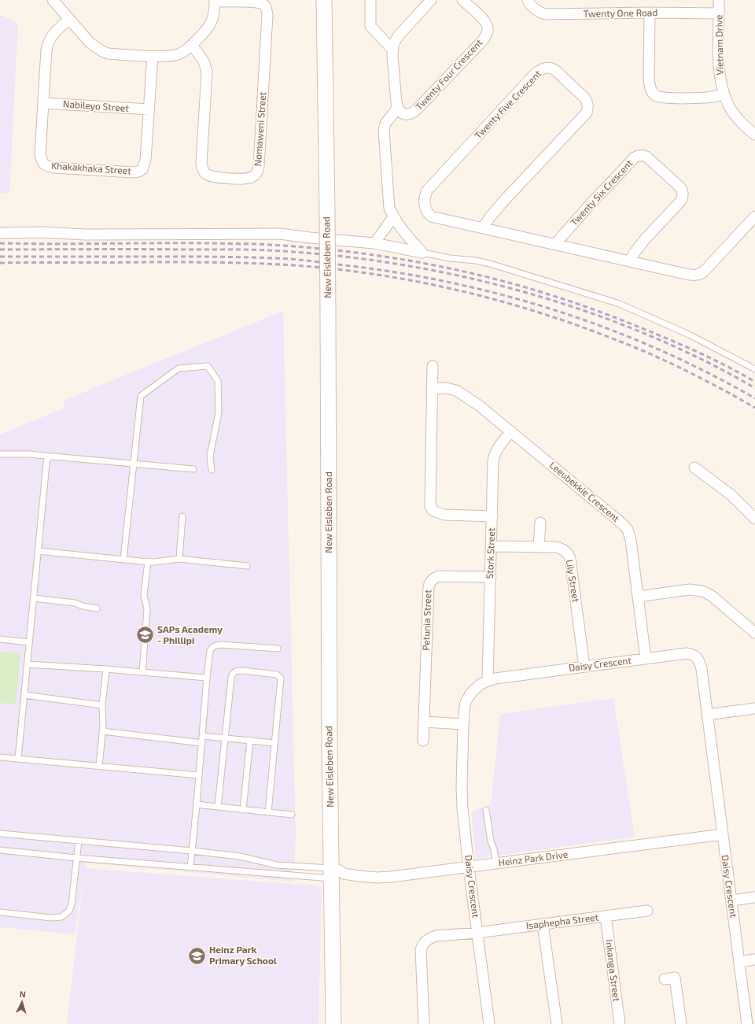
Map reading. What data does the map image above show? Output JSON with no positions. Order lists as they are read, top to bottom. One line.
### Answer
{"streets":{"main road":["New Eisleben Road"],"street":["Twenty One Road","Vietnam Drive","Twenty Four Crescent","Twenty Five Crescent","Nabileyo Street","Nomaweni Street","Khakakhaka Street","Twenty Six Crescent","Leeubekkie Crescent","Stork Street","Lily Street","Petunia Street","Daisy Crescent","Heinz Park Drive","Isaphepha Street","Inkanga Street"]},"crossings":[["Twenty One Road","Vietnam Drive"],["Twenty Five Crescent","Twenty Six Crescent"],["Nabileyo Street","Khakakhaka Street"],["New Eisleben Road","Heinz Park Drive"],["Leeubekkie Crescent","Stork Street"],["Leeubekkie Crescent","Daisy Crescent"],["Stork Street","Lily Street"],["Stork Street","Petunia Street"],["Stork Street","Daisy Crescent"],["Lily Street","Daisy Crescent"],["Daisy Crescent","Heinz Park Drive"],["Daisy Crescent","Isaphepha Street"],["Isaphepha Street","Inkanga Street"]],"places":{"school or university":["SAPs Academy - Phillipi","Heinz Park Primary School"]},"north":"top"}
